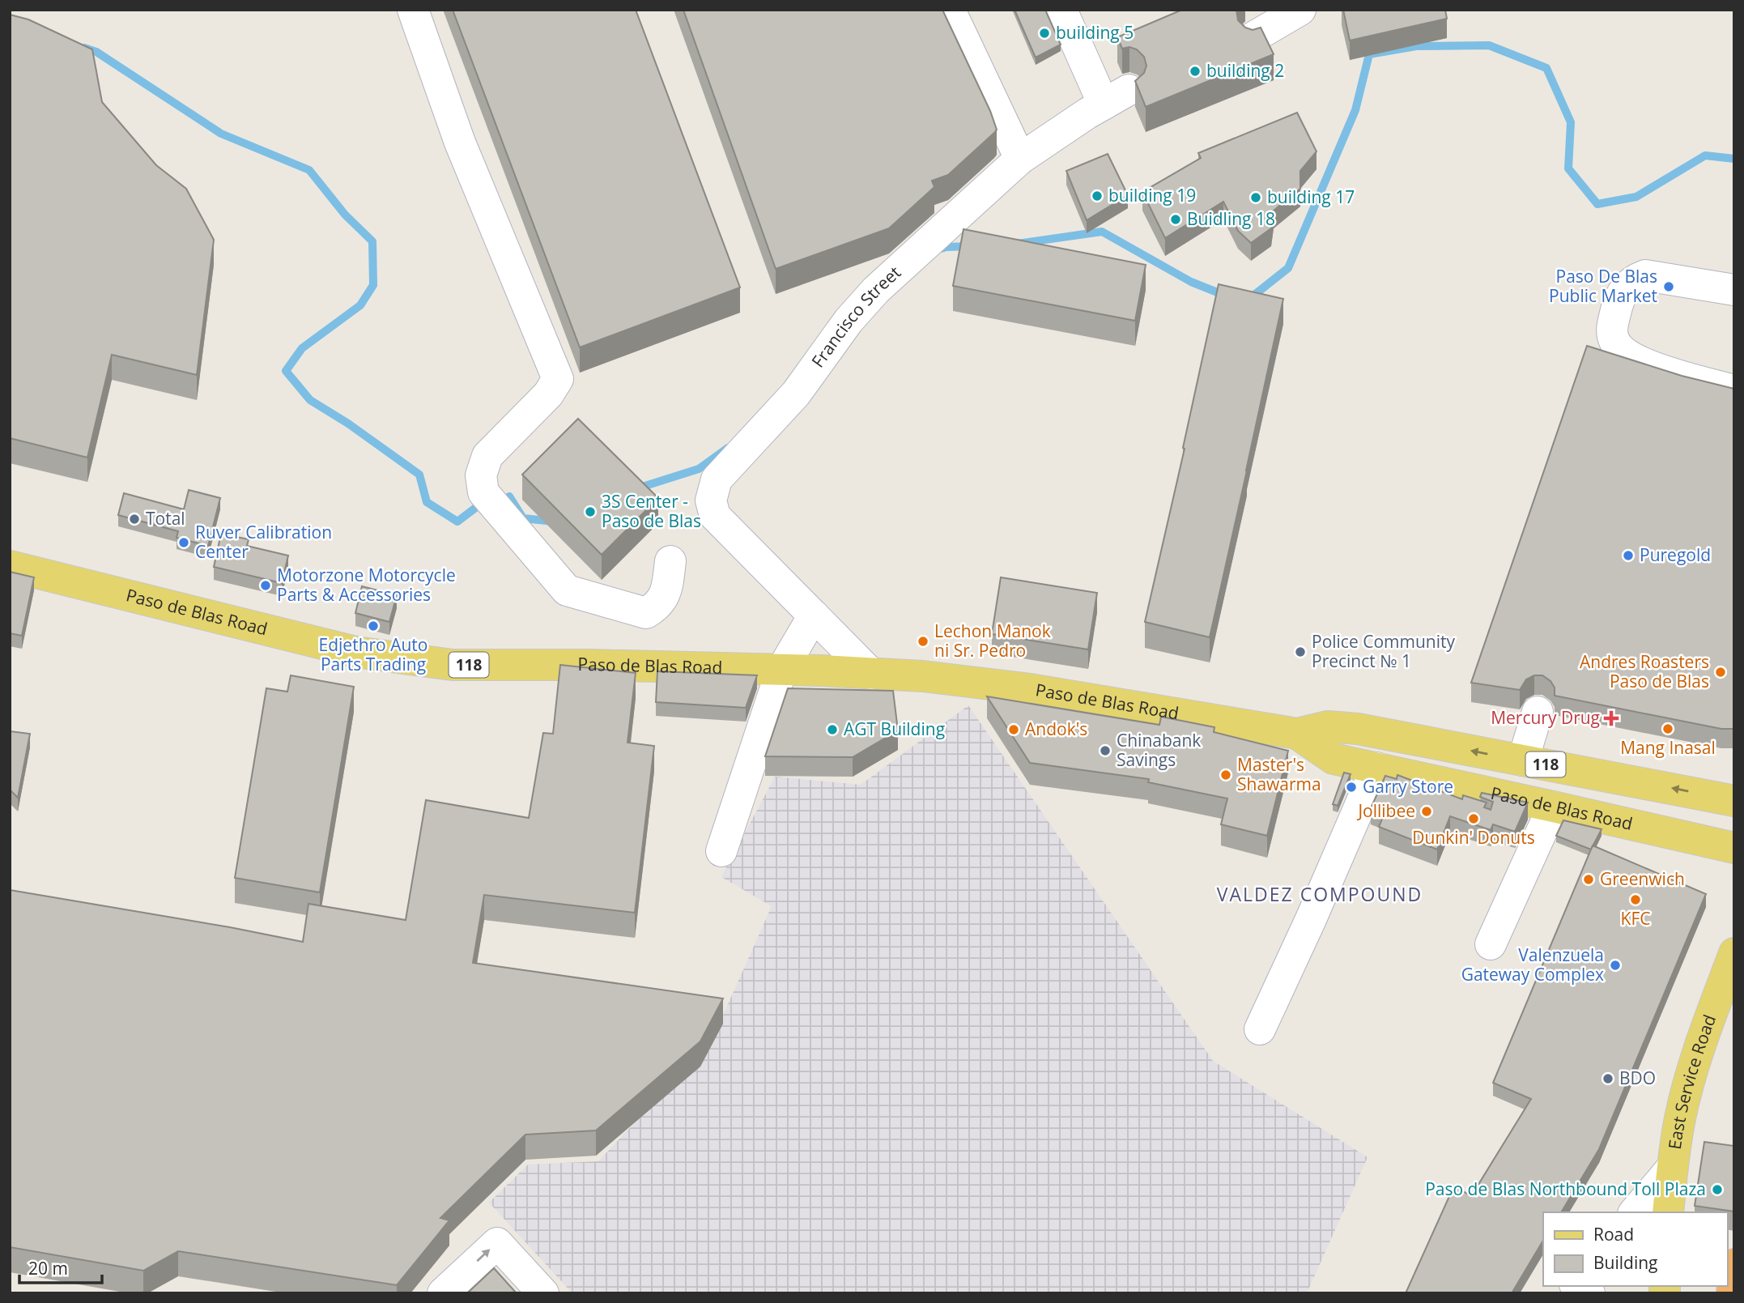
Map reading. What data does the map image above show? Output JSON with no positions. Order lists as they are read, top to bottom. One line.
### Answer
{"streets":{"main road":["Paso de Blas Road","118","East Service Road"],"street":["Francisco Street"]},"crossings":[["Francisco Street","Paso de Blas Road"]],"districts":["VALDEZ COMPOUND"],"places":{"other":["building 5","building 2","building 19","building 17","Buidling 18","Paso De Blas Public Market","3S Center - Paso de Blas","Total","Ruver Calibration Center","Puregold","Motorzone Motorcycle Parts & Accessories","Edjethro Auto Parts Trading","Lechon Manok ni Sr. Pedro","Police Community Precinct № 1","Andres Roasters Paso de Blas","Mang Inasal","AGT Building","Andok's","Chinabank Savings","Master's Shawarma","Garry Store","Jollibee","Dunkin' Donuts","Greenwich","KFC","Valenzuela Gateway Complex","BDO","Paso de Blas Northbound Toll Plaza"],"health":["Mercury Drug"]},"legend":["Road","Building"],"scale_bar":"20 m"}
